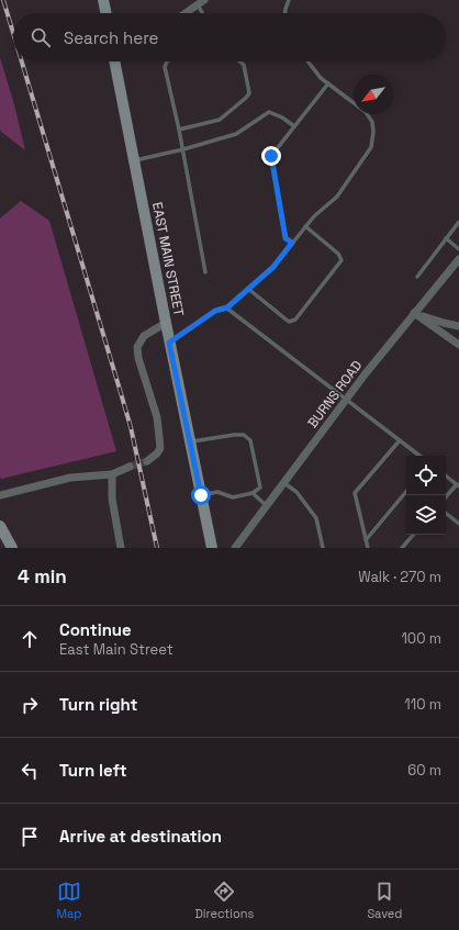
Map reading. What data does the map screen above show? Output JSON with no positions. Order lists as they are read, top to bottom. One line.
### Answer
{"streets":{"main road":["EAST MAIN STREET"],"street":["BURNS ROAD"]},"north":"bottom left","page":{"search":"Search here","heading":["4 min","Walk · 270 m"],"list":[["Continue","East Main Street","100 m"],["Turn right","110 m"],["Turn left","60 m"],"Arrive at destination"],"nav":["Map","Directions","Saved"]}}
